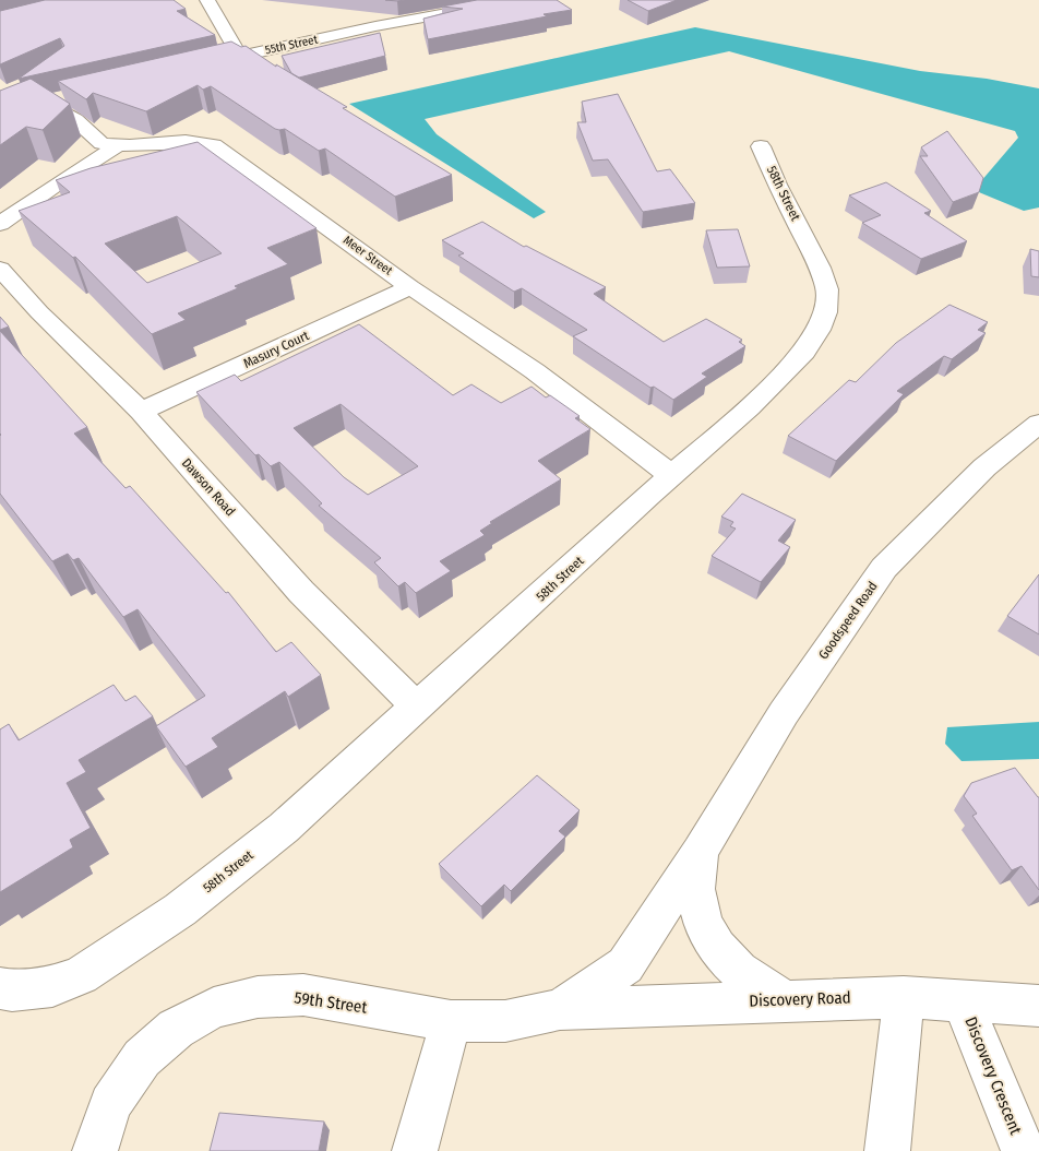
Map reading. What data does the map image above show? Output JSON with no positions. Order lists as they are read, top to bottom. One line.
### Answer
{"streets":{"street":["55th Street","58th Street","Meer Street","Masury Court","Dawson Road","Goodspeed Road","Discovery Road","59th Street","Discovery Crescent"]},"crossings":[["58th Street","Meer Street"],["58th Street","Dawson Road"],["Meer Street","Masury Court"],["Masury Court","Dawson Road"],["Goodspeed Road","Discovery Road"],["Goodspeed Road","59th Street"],["Discovery Road","59th Street"],["Discovery Road","Discovery Crescent"]]}
